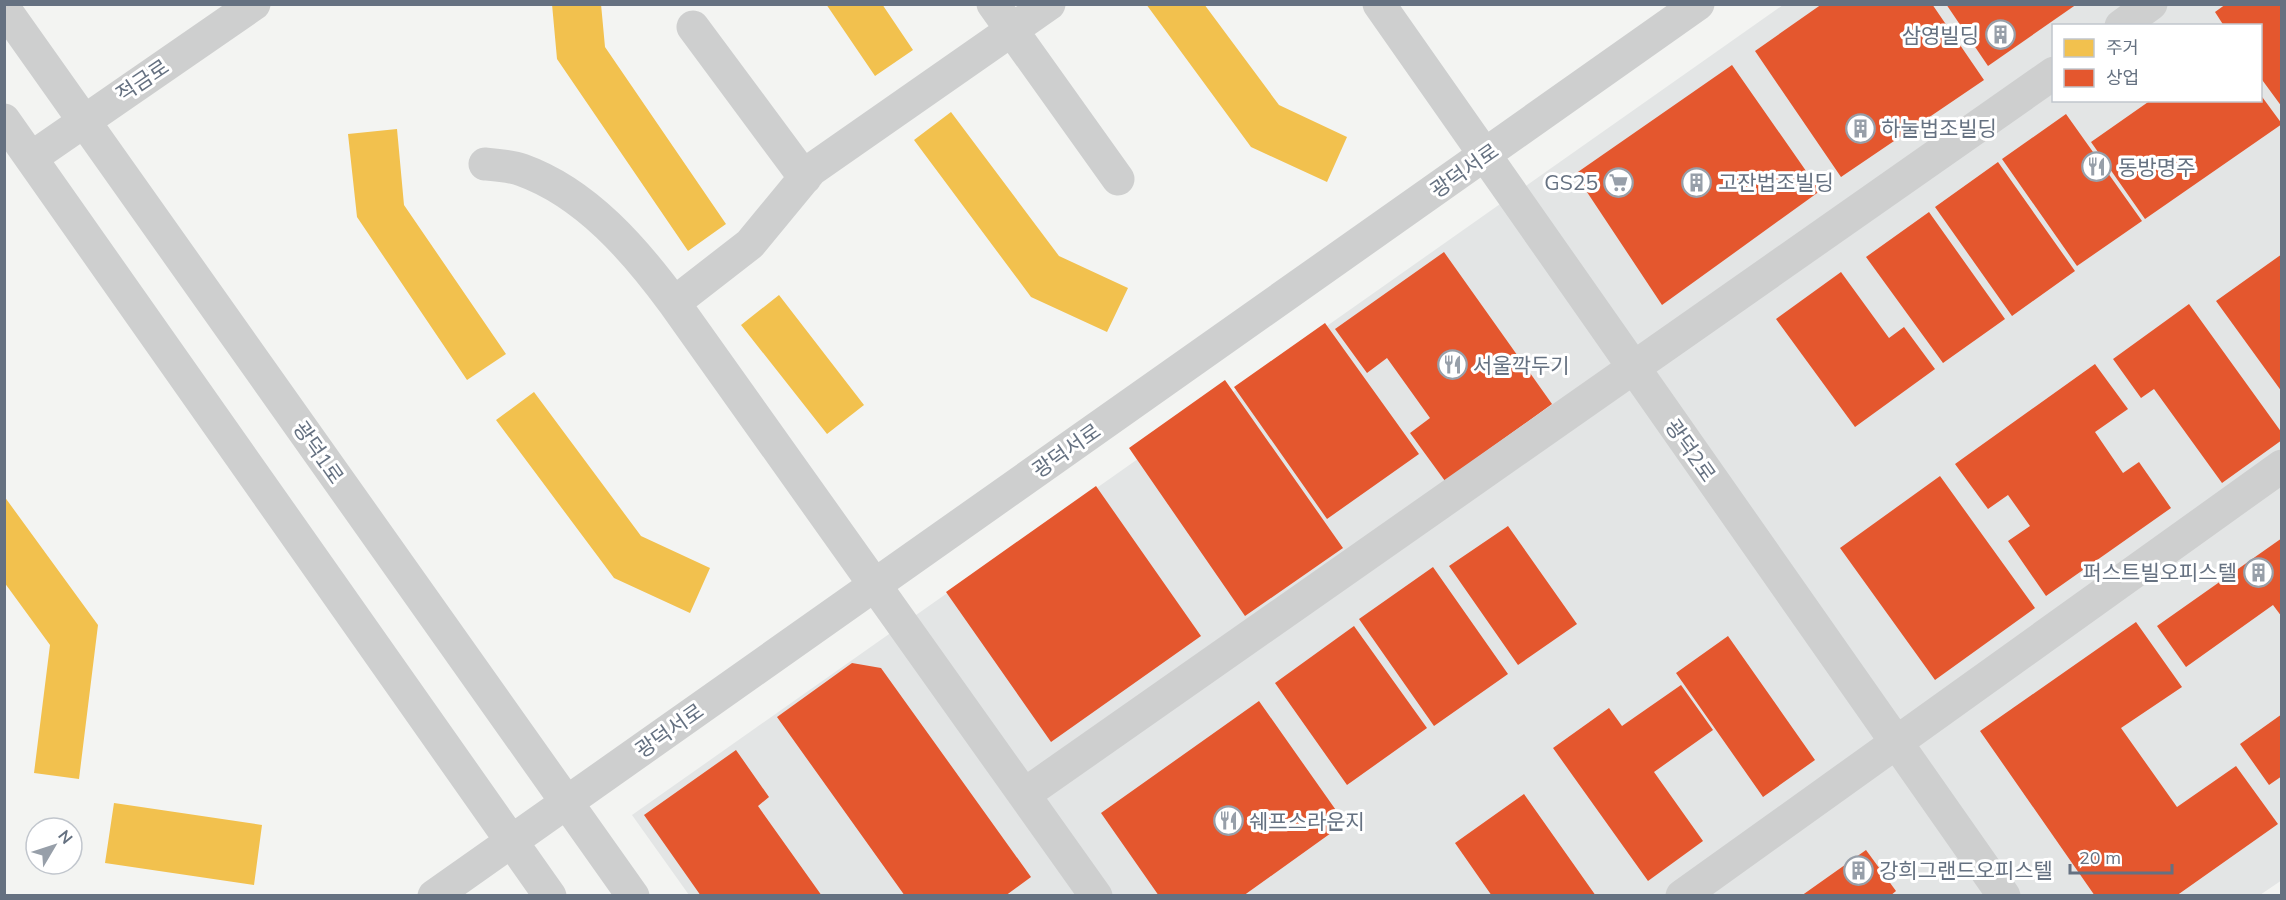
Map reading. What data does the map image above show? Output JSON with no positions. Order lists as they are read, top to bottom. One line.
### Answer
{"streets":{"street":["적금로","광덕서로","광덕2로","광덕1로"]},"crossings":[["적금로","광덕1로"],["광덕서로","광덕2로"],["광덕서로","광덕1로"]],"places":{"building":["삼영빌딩","하눌법조빌딩","고잔법조빌딩","퍼스트빌오피스텔","강희그랜드오피스텔"],"restaurant":["동방명주","서울깍두기","쉐프스라운지"],"supermarket":["GS25"]},"legend":["주거","상업"],"scale_bar":"20 m","north":"top right"}
